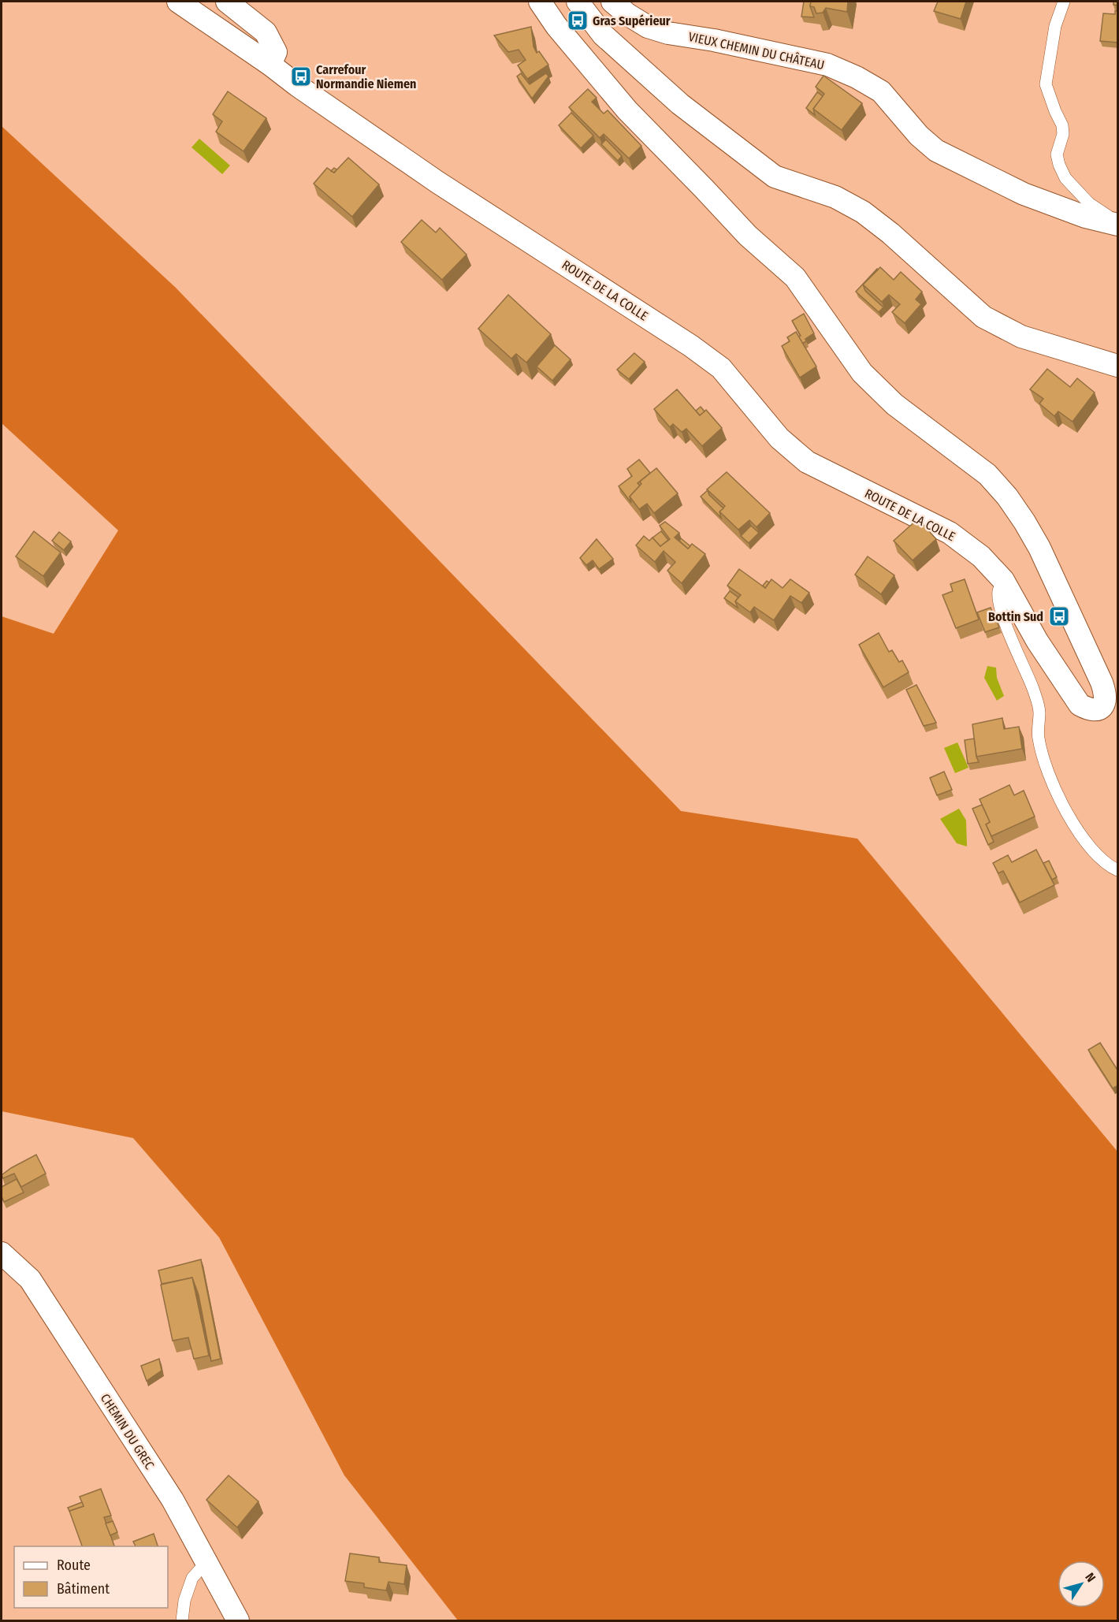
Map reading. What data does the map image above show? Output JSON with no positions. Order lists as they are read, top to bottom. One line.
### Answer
{"streets":{"street":["VIEUX CHEMIN DU CHÂTEAU","ROUTE DE LA COLLE","CHEMIN DU GREC"]},"places":{"bus stop":["Gras Supérieur","Carrefour Normandie Niemen","Bottin Sud"]},"legend":["Route","Bâtiment"],"north":"top right"}
